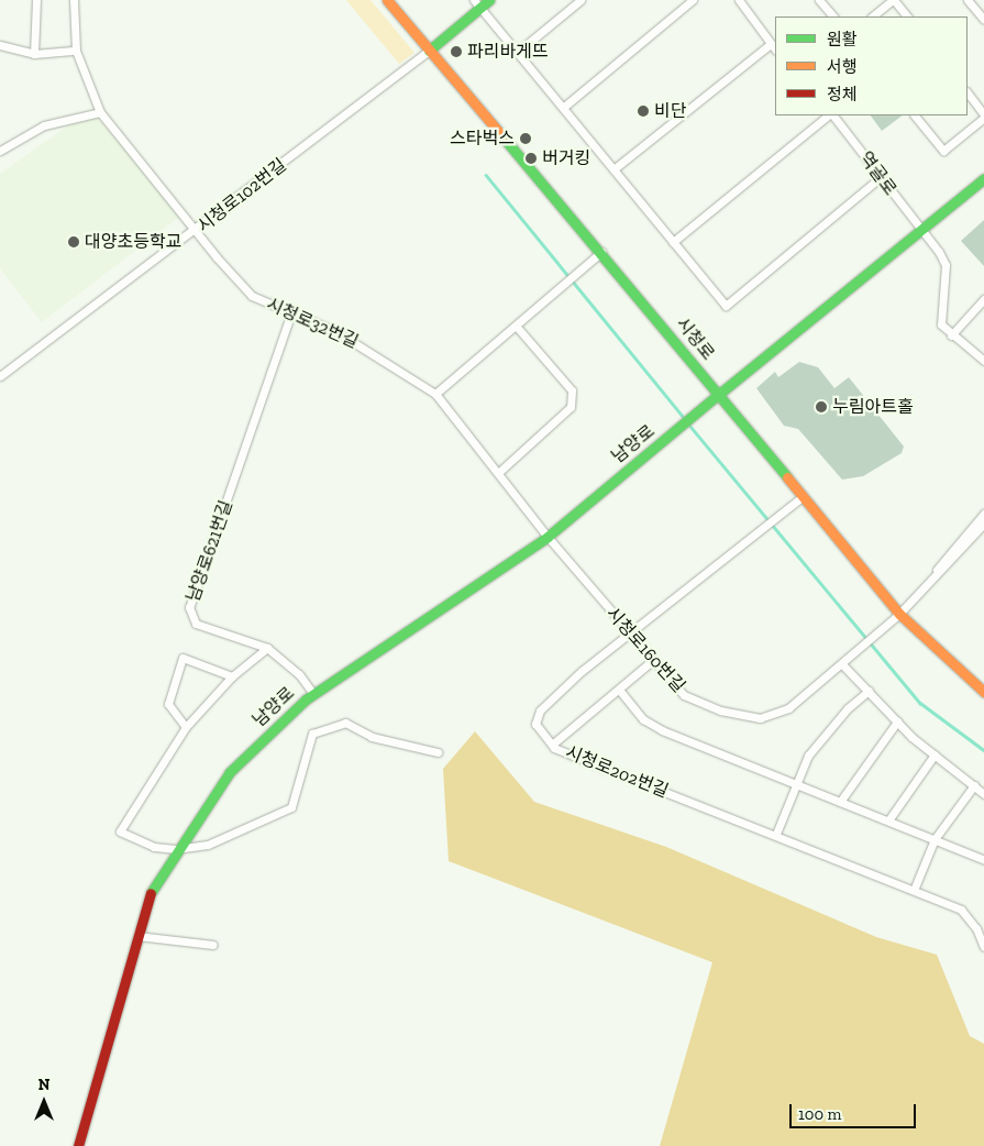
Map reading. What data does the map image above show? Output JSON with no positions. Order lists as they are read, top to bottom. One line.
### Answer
{"streets":{"main road":["시청로","남양로"],"street":["역골로","시청로102번길","시청로32번길","남양로621번길","시청로160번길","시청로202번길"]},"crossings":[["시청로102번길","시청로32번길"],["시청로102번길","시청로"],["시청로32번길","남양로"],["시청로32번길","남양로621번길"],["시청로32번길","시청로160번길"],["시청로","남양로"],["시청로","시청로160번길"],["시청로","시청로202번길"],["남양로","남양로621번길"],["남양로","시청로160번길"],["시청로160번길","시청로202번길"]],"places":["파리바게뜨","비단","스타벅스","버거킹","대양초등학교","누림아트홀"],"legend":["원활","서행","정체"],"scale_bar":"100 m","north":"top"}
